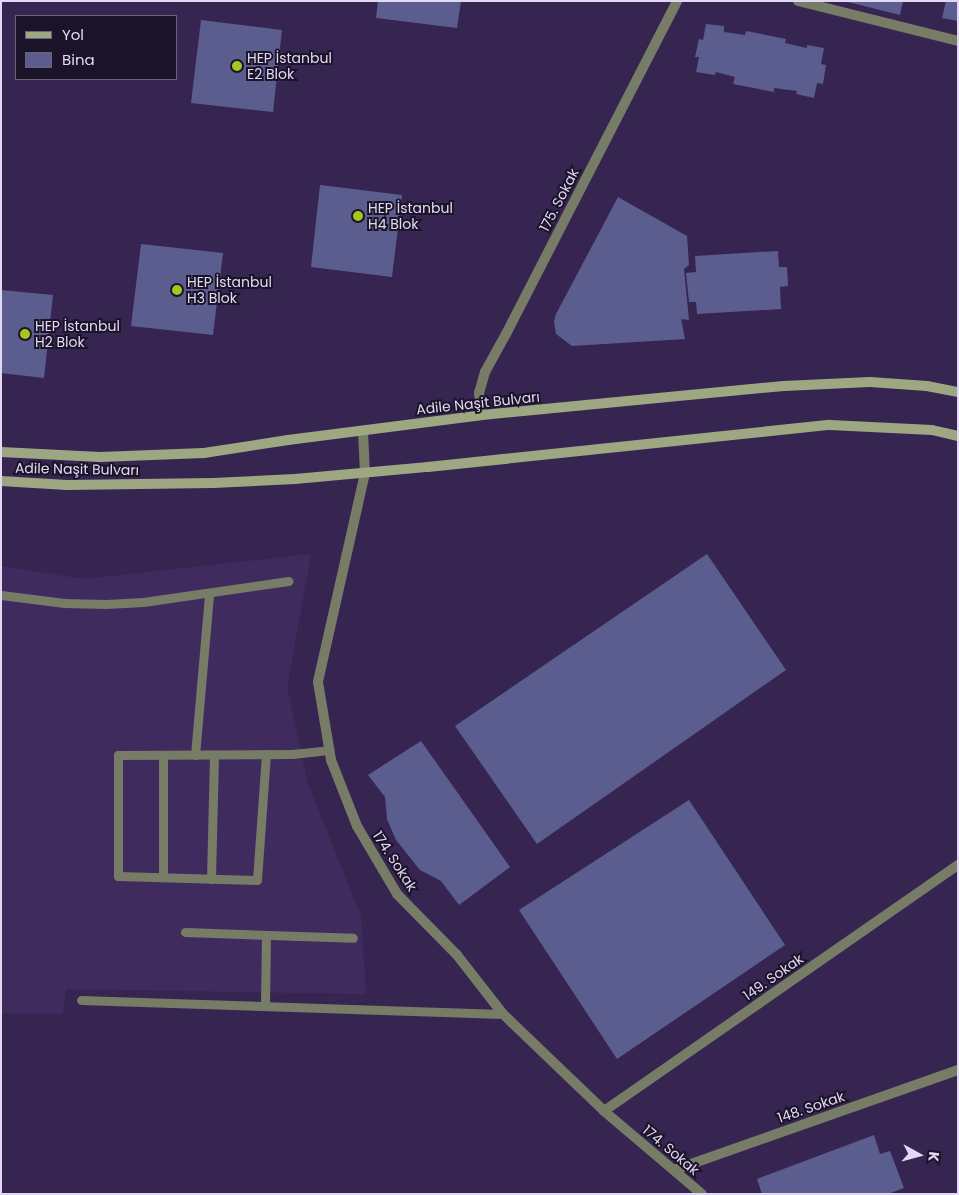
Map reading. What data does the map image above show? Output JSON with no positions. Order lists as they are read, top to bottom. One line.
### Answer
{"streets":{"main road":["Adile Naşit Bulvarı"],"street":["175. Sokak","174. Sokak","149. Sokak","148. Sokak"]},"crossings":[["175. Sokak","Adile Naşit Bulvarı"],["Adile Naşit Bulvarı","174. Sokak"],["174. Sokak","149. Sokak"],["174. Sokak","148. Sokak"]],"places":["HEP İstanbul E2 Blok","HEP İstanbul H4 Blok","HEP İstanbul H3 Blok","HEP İstanbul H2 Blok"],"legend":["Yol","Bina"],"north":"right"}
